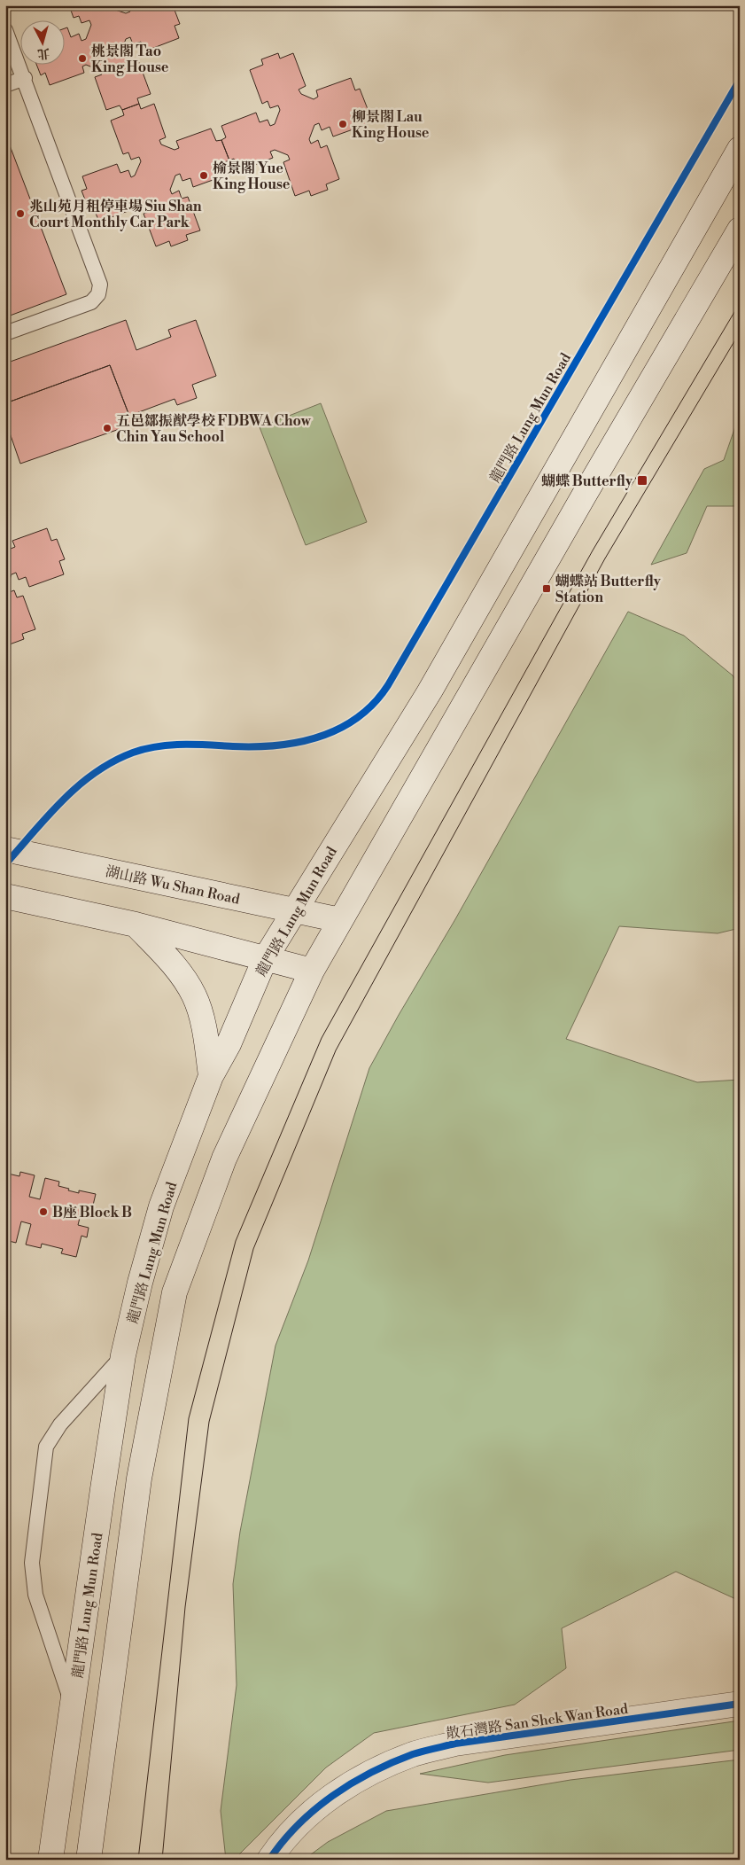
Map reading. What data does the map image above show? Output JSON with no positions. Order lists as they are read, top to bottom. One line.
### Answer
{"streets":{"main road":["龍門路 Lung Mun Road","湖山路 Wu Shan Road","散石灣路 San Shek Wan Road"]},"crossings":[["龍門路 Lung Mun Road","湖山路 Wu Shan Road"]],"places":{"other":["桃景閣 Tao King House","柳景閣 Lau King House","榆景閣 Yue King House","兆山苑月租停車場 Siu Shan Court Monthly Car Park","五邑鄒振猷學校 FDBWA Chow Chin Yau School","B座 Block B"],"transit":["蝴蝶 Butterfly","蝴蝶站 Butterfly Station"]},"north":"bottom"}
